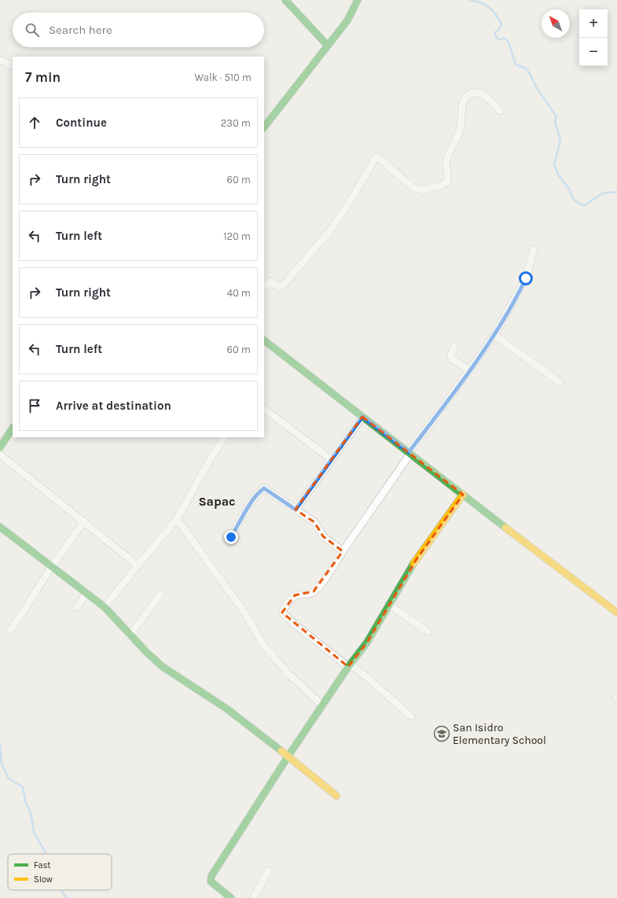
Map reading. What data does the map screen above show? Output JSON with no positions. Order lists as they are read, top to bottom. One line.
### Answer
{"districts":["Sapac"],"places":{"school or university":["San Isidro Elementary School"]},"legend":["Fast","Slow"],"north":"top left","page":{"map_buttons":["+","−"],"search":"Search here","heading":["7 min","Walk · 510 m"],"list":[["Continue","230 m"],["Turn right","60 m"],["Turn left","120 m"],["Turn right","40 m"],["Turn left","60 m"],"Arrive at destination"]}}
